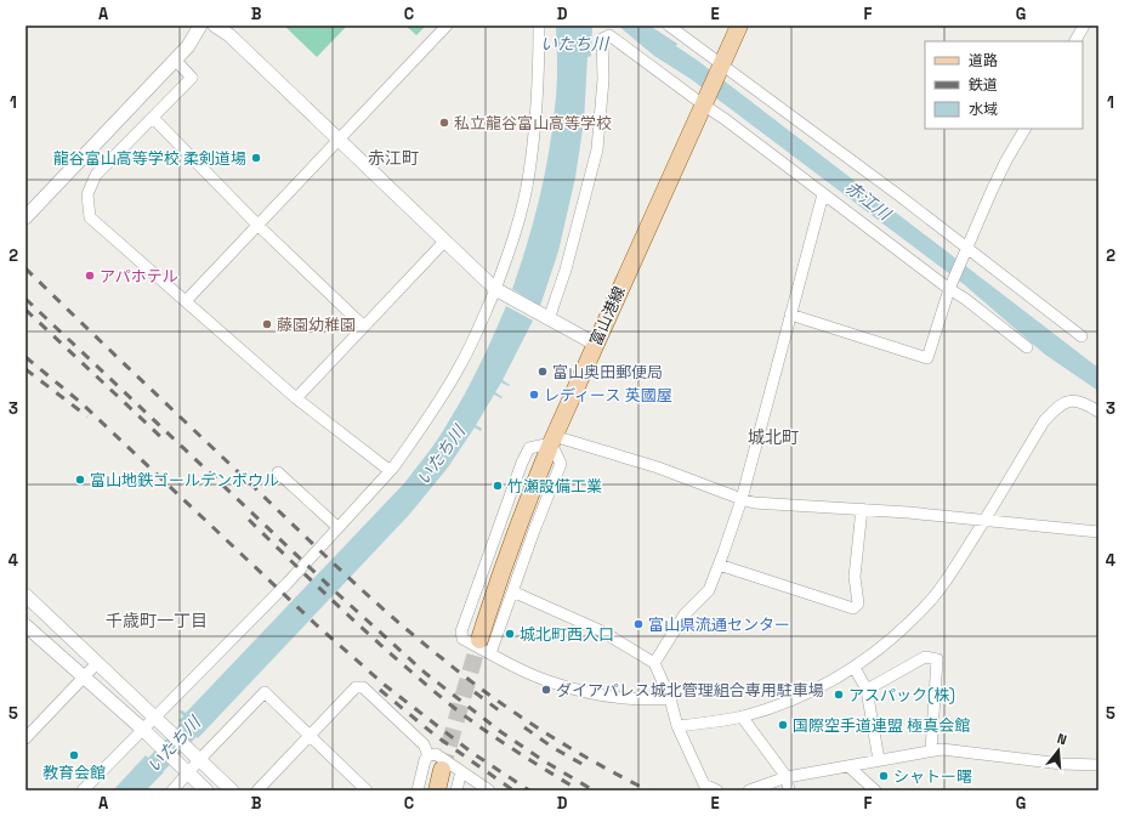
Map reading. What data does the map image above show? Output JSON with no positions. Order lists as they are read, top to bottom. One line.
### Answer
{"streets":{"main road":["富山港線"]},"districts":["赤江町","城北町","千歳町一丁目"],"water":["いたち川","赤江川"],"places":["私立龍谷富山高等学校","龍谷富山高等学校 柔剣道場","アパホテル","藤園幼稚園","富山奥田郵便局","レディース 英國屋","富山地鉄ゴールデンボウル","竹瀬設備工業","富山県流通センター","城北町西入口","ダイアパレス城北管理組合専用駐車場","アスパック(株)","国際空手道連盟 極真会館","教育会館","シャトー曙"],"legend":["道路","鉄道","水域"],"north":"top","grid":{"columns":["A","B","C","D","E","F","G"],"rows":["1","2","3","4","5"]}}
